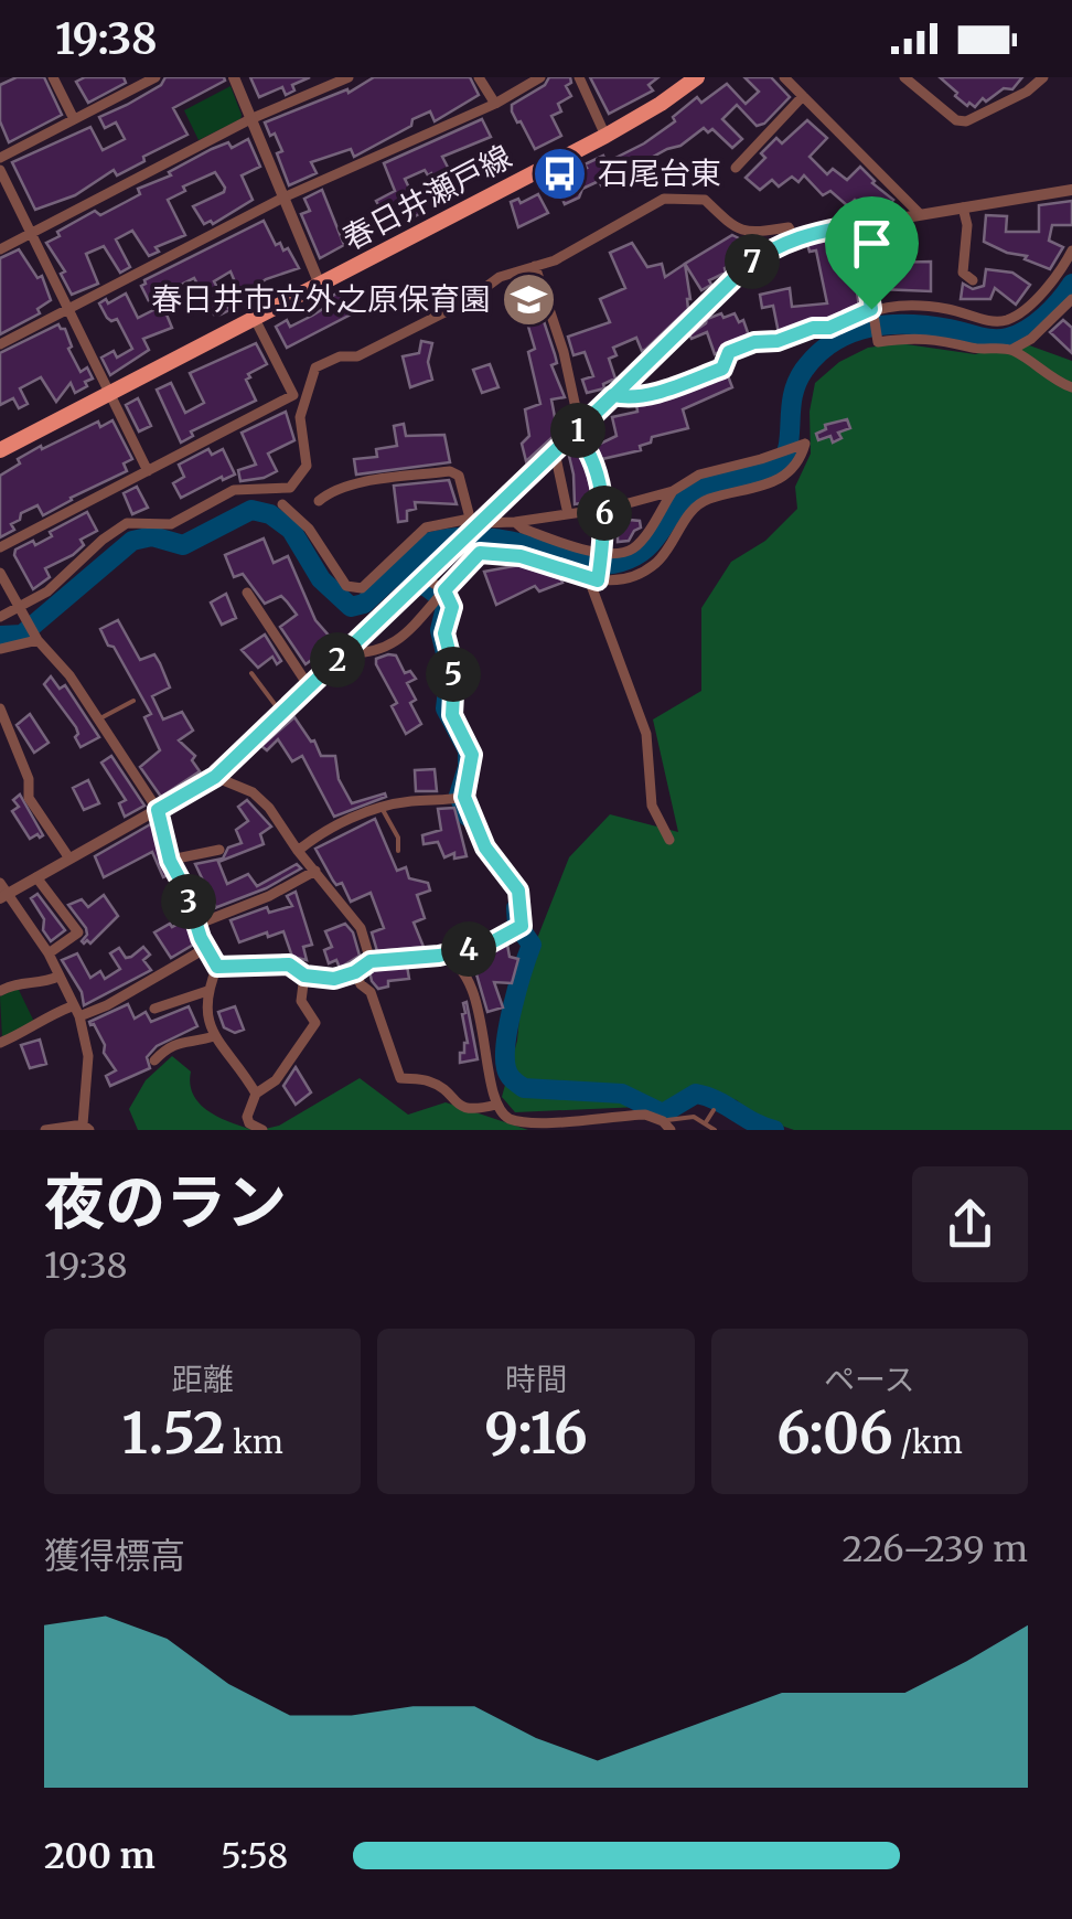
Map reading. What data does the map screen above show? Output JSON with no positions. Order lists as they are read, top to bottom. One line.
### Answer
{"streets":{"main road":["春日井瀬戸線"]},"places":{"bus stop":["石尾台東"],"school or university":["春日井市立外之原保育園"]},"page":{"status":"19:38","pins":["7","1","6","2","5","3","4"],"heading":["夜のラン","19:38"],"stats":[["距離","1.52 km"],["時間","9:16"],["ペース","6:06 /km"]],"chart":["獲得標高","226–239 m"],"list":[{"name":"200 m","note":"5:58"}]}}
